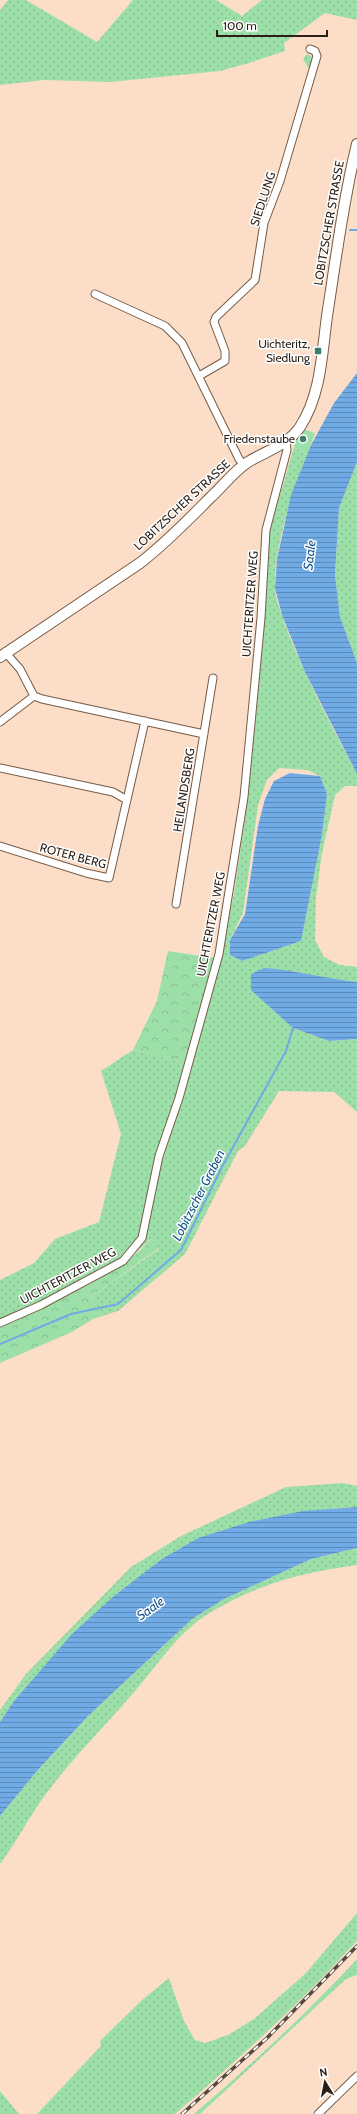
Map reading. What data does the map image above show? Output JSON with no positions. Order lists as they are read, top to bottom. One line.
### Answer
{"streets":{"street":["SIEDLUNG","LOBITZSCHER STRASSE","UICHTERITZER WEG","HEILANDSBERG","ROTER BERG"]},"crossings":[["LOBITZSCHER STRASSE","UICHTERITZER WEG"]],"water":["Saale","Lobitzscher Graben"],"places":{"transit":["Uichteritz, Siedlung"],"other":["Friedenstaube"]},"scale_bar":"100 m","north":"top"}
